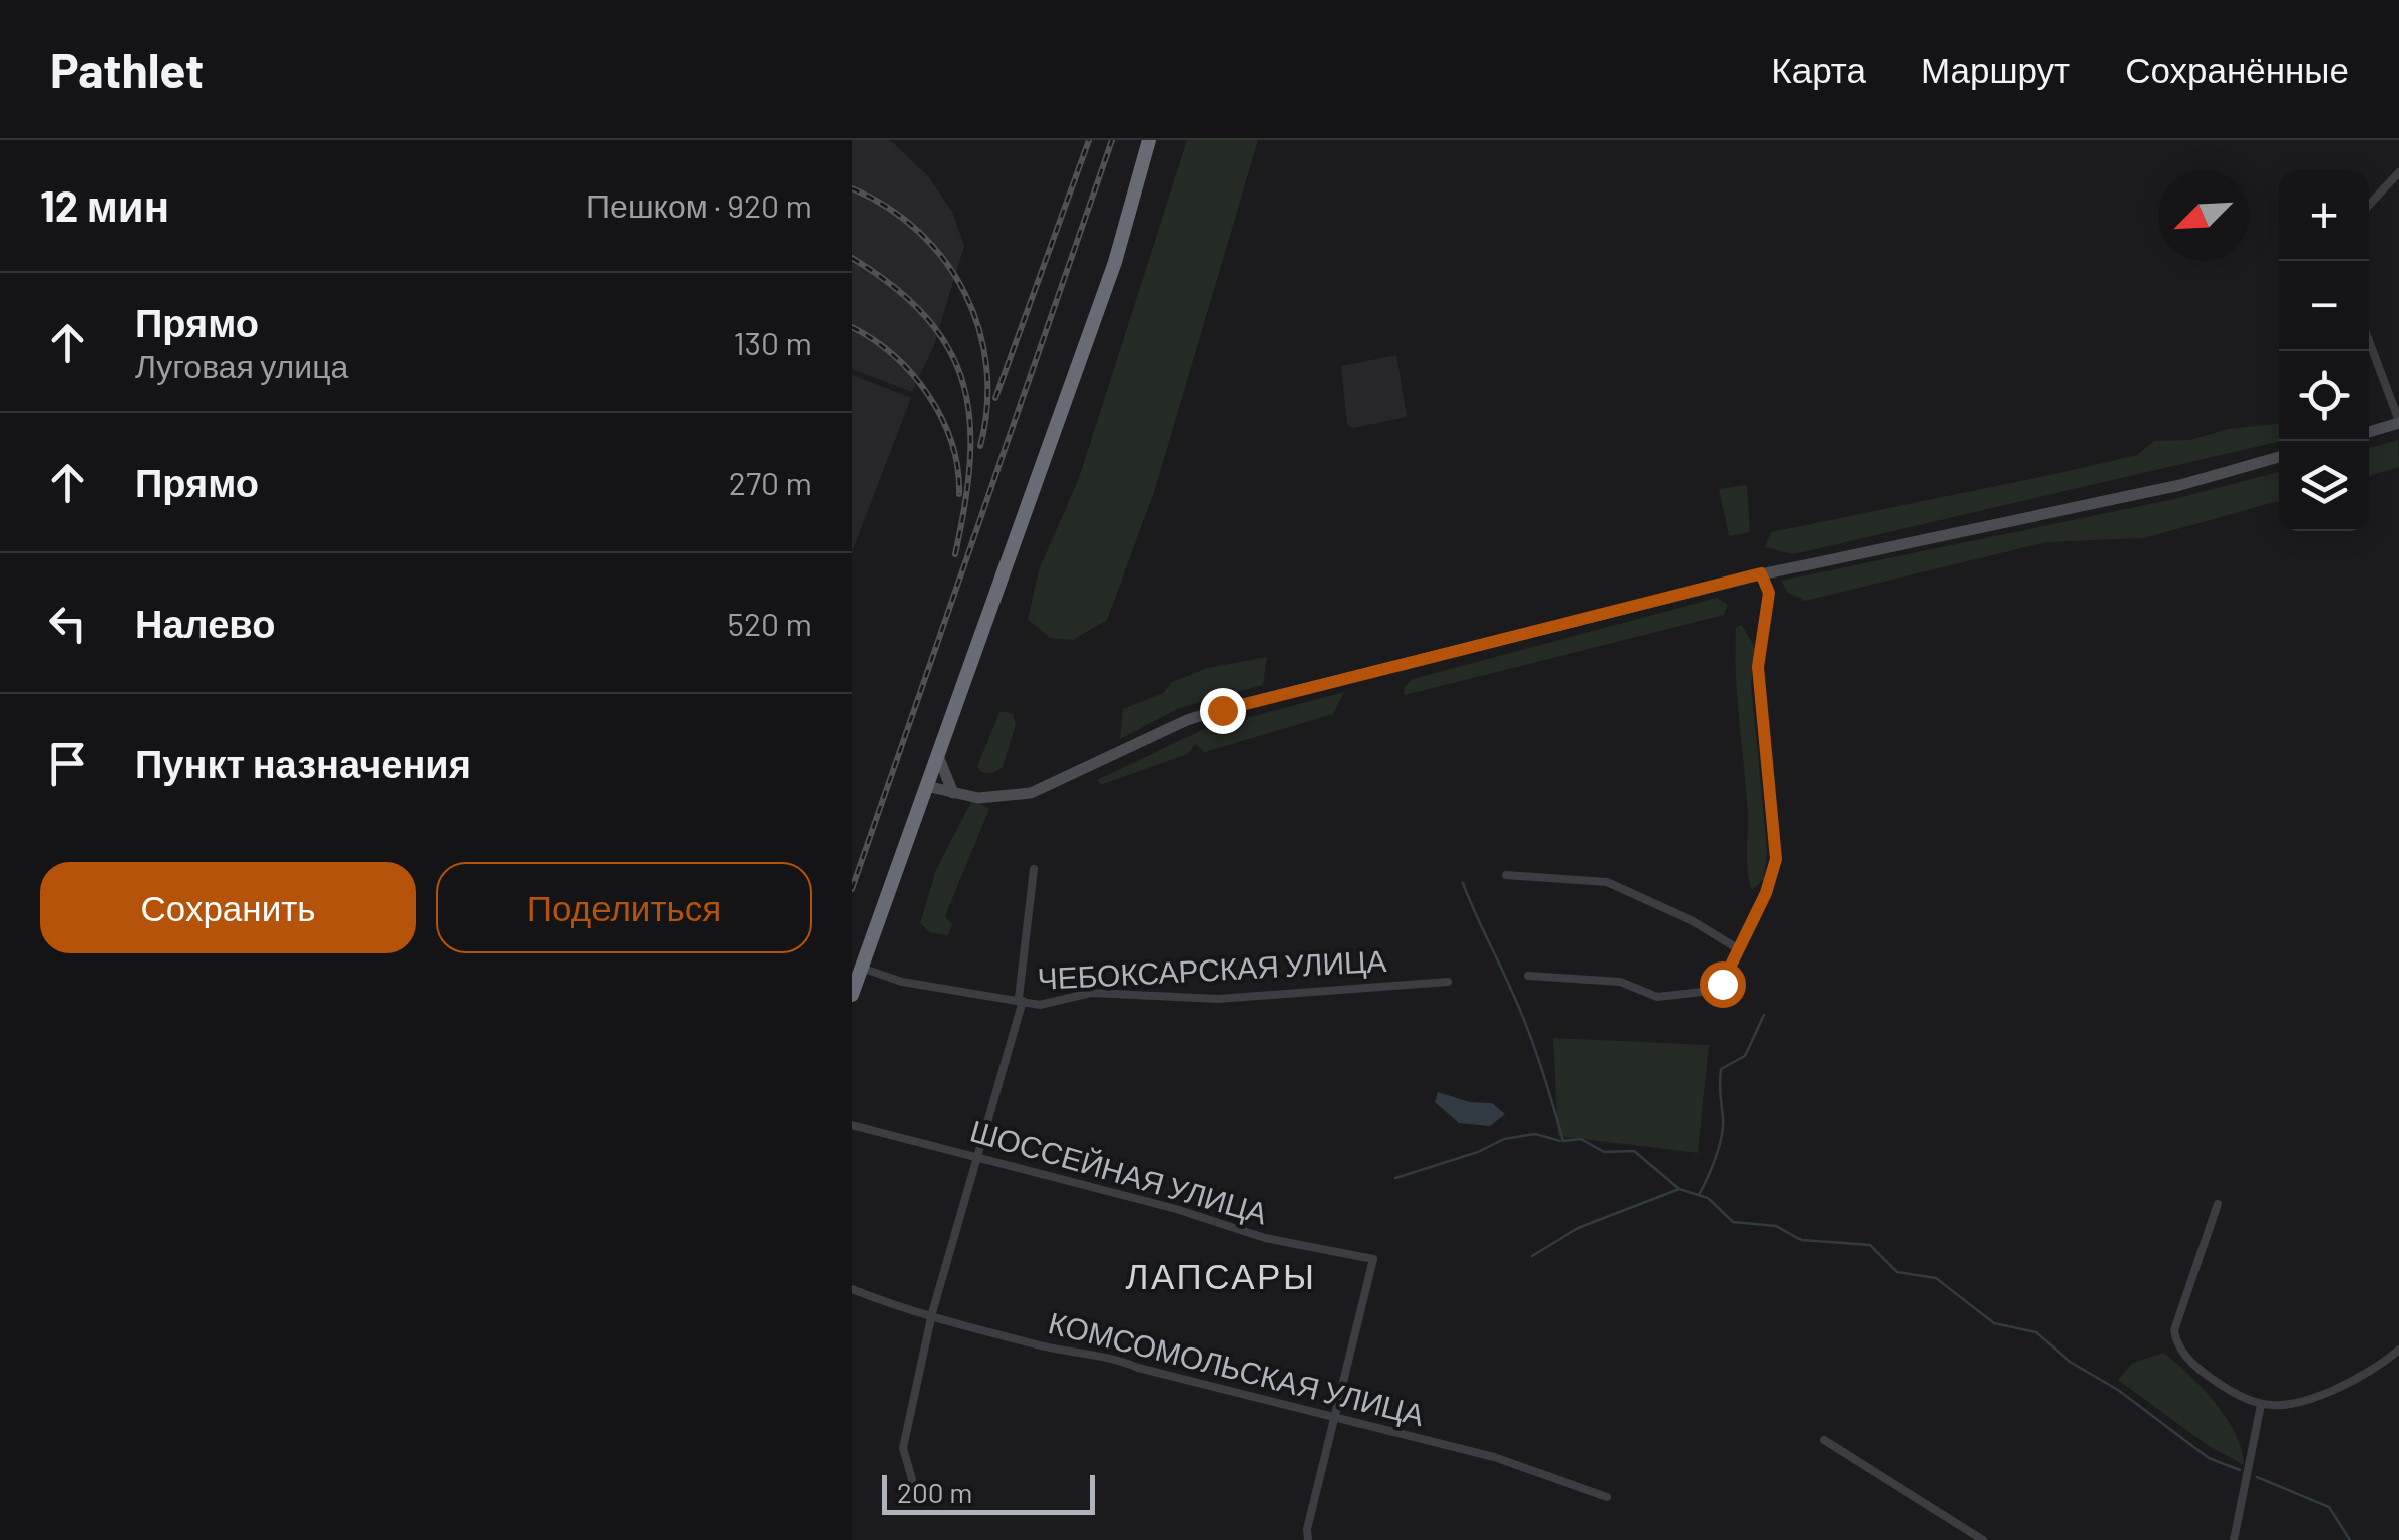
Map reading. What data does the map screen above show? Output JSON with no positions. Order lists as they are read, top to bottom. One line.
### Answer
{"streets":{"street":["ЧЕБОКСАРСКАЯ УЛИЦА","ШОССЕЙНАЯ УЛИЦА","КОМСОМОЛЬСКАЯ УЛИЦА"]},"crossings":[["ШОССЕЙНАЯ УЛИЦА","КОМСОМОЛЬСКАЯ УЛИЦА"]],"districts":["ЛАПСАРЫ"],"scale_bar":"200 m","north":"bottom left","page":{"header":"Pathlet","nav":["Карта","Маршрут","Сохранённые"],"heading":["12 мин","Пешком · 920 m"],"map_buttons":["+","−"],"list":[["Прямо","Луговая улица","130 m"],["Прямо","270 m"],["Налево","520 m"],"Пункт назначения"],"buttons":["Сохранить","Поделиться"],"scale":"200 m"}}
